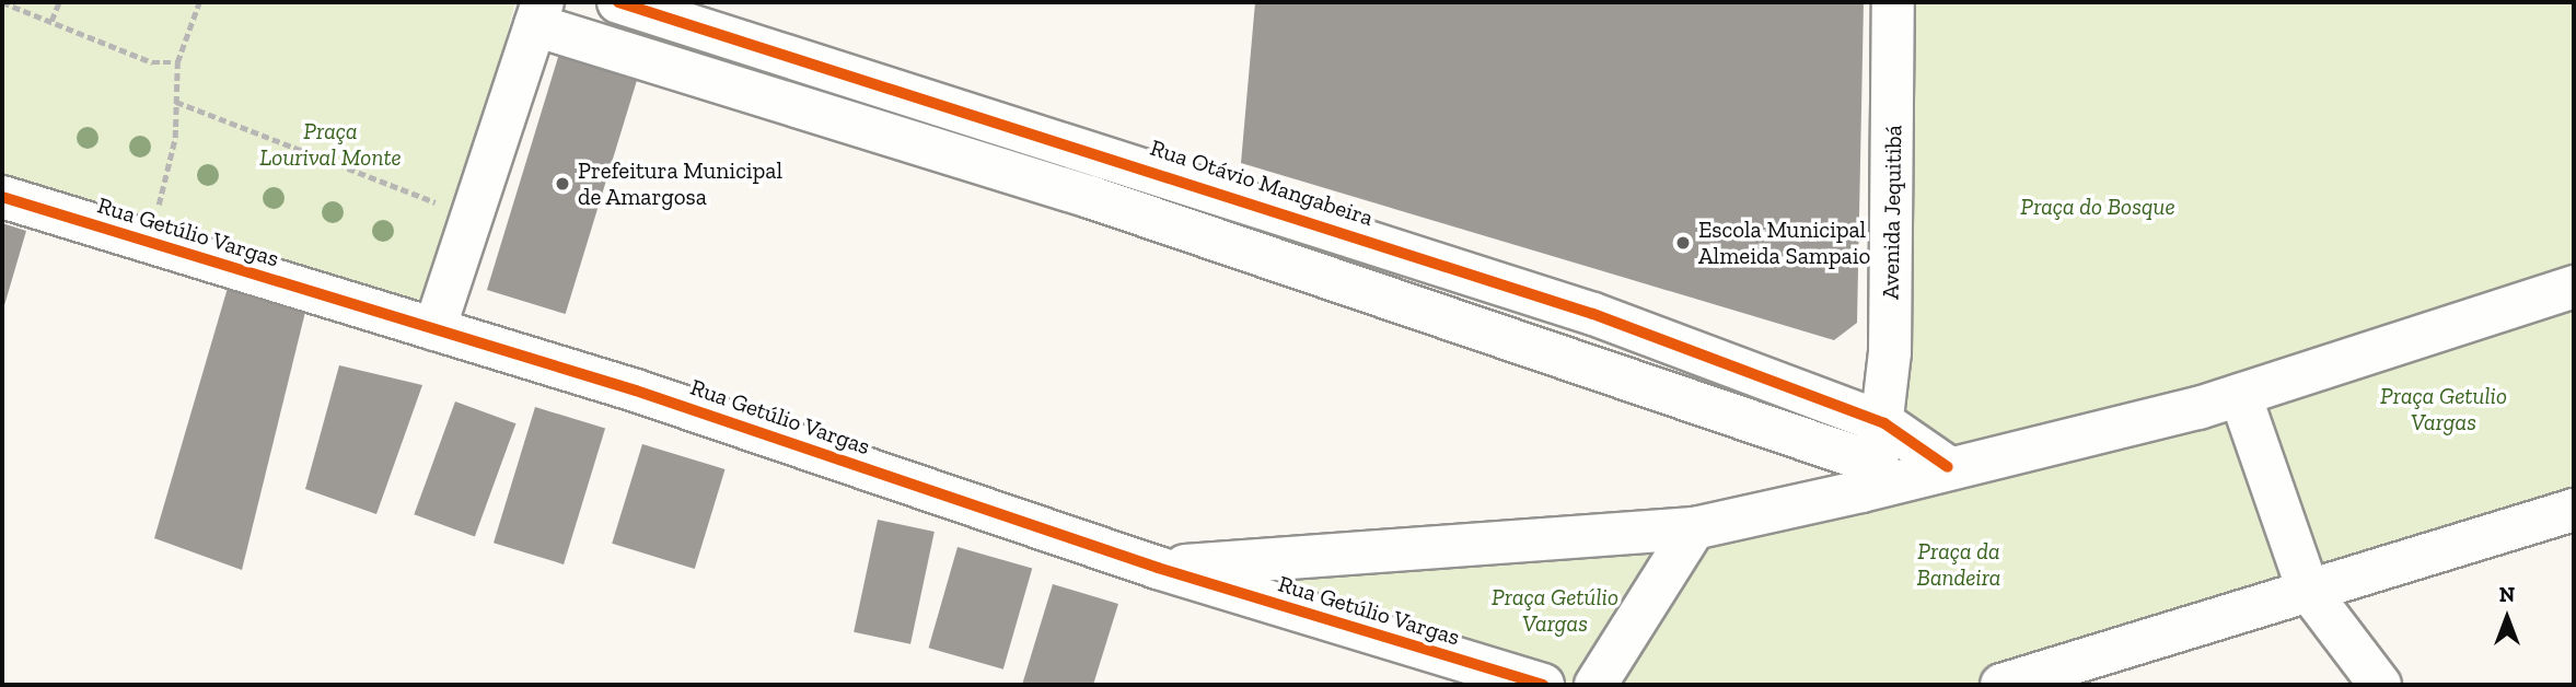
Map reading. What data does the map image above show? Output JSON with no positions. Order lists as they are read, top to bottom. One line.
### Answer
{"streets":{"street":["Rua Otávio Mangabeira","Avenida Jequitibá","Rua Getúlio Vargas"]},"crossings":[["Rua Otávio Mangabeira","Avenida Jequitibá"]],"parks":["Praça Lourival Monte","Praça do Bosque","Praça Getulio Vargas","Praça da Bandeira","Praça Getúlio Vargas"],"places":["Prefeitura Municipal de Amargosa","Escola Municipal Almeida Sampaio"],"north":"top"}
